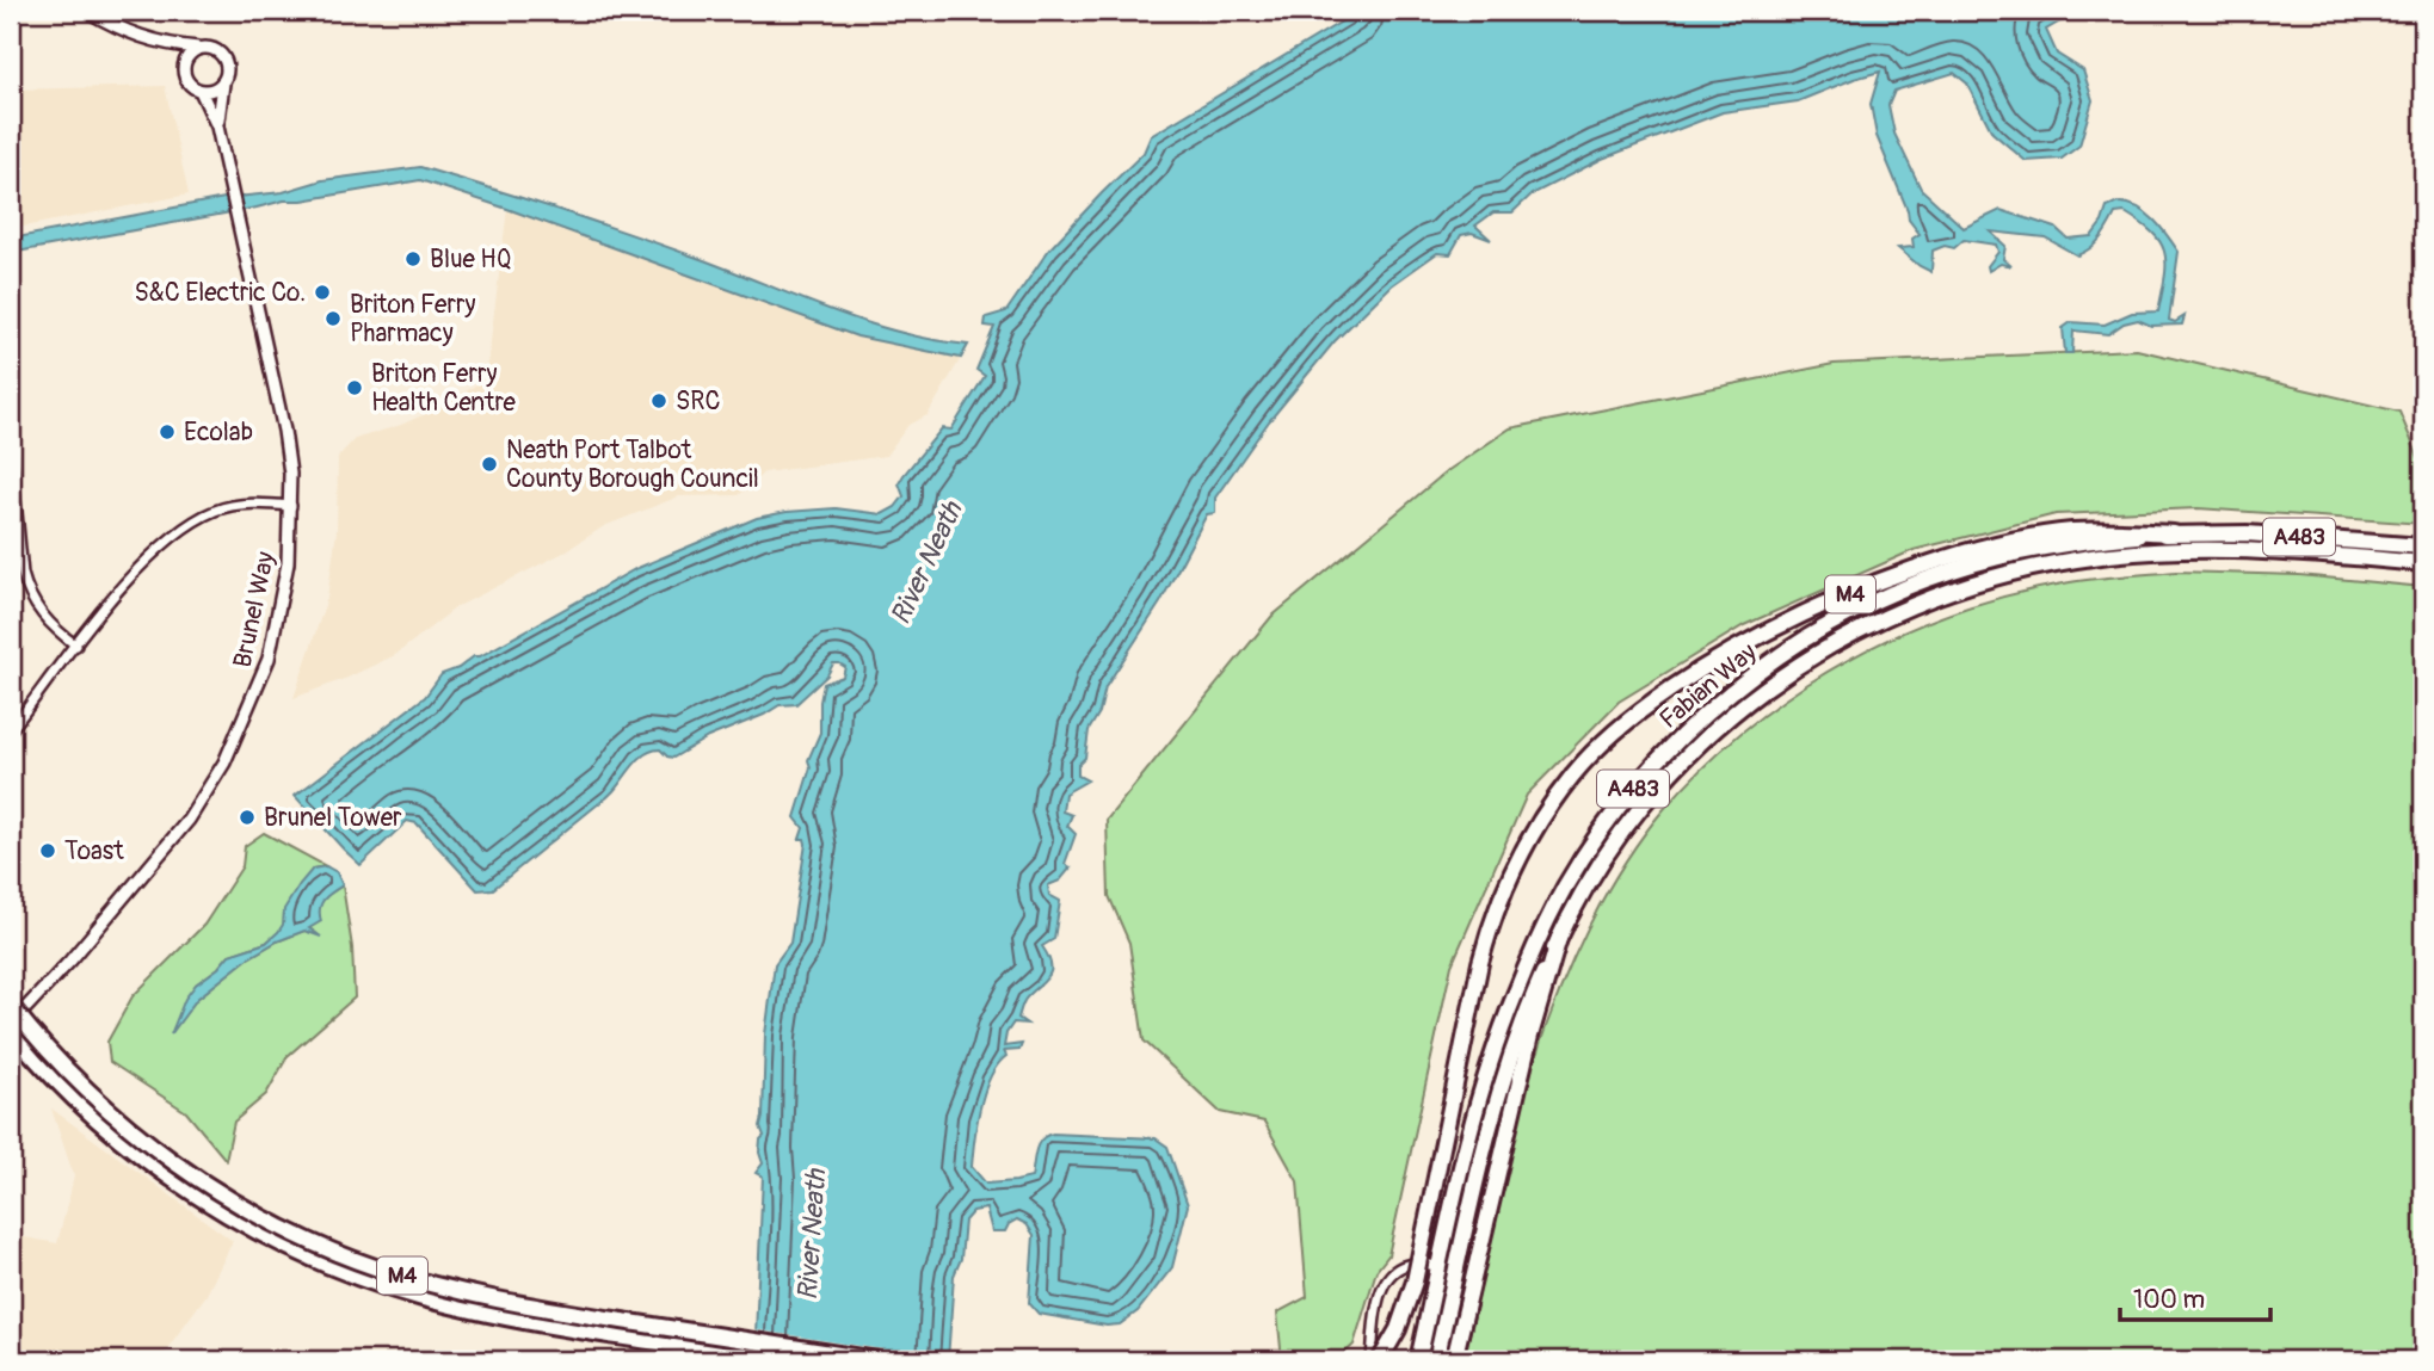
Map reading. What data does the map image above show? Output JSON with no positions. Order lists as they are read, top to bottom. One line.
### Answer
{"streets":{"highway":["A483","M4","Fabian Way"],"street":["Brunel Way"]},"crossings":[["M4","Fabian Way"]],"water":["River Neath"],"places":["Blue HQ","S&C Electric Co.","Briton Ferry Pharmacy","Briton Ferry Health Centre","SRC","Ecolab","Neath Port Talbot County Borough Council","Brunel Tower","Toast"],"scale_bar":"100 m"}
